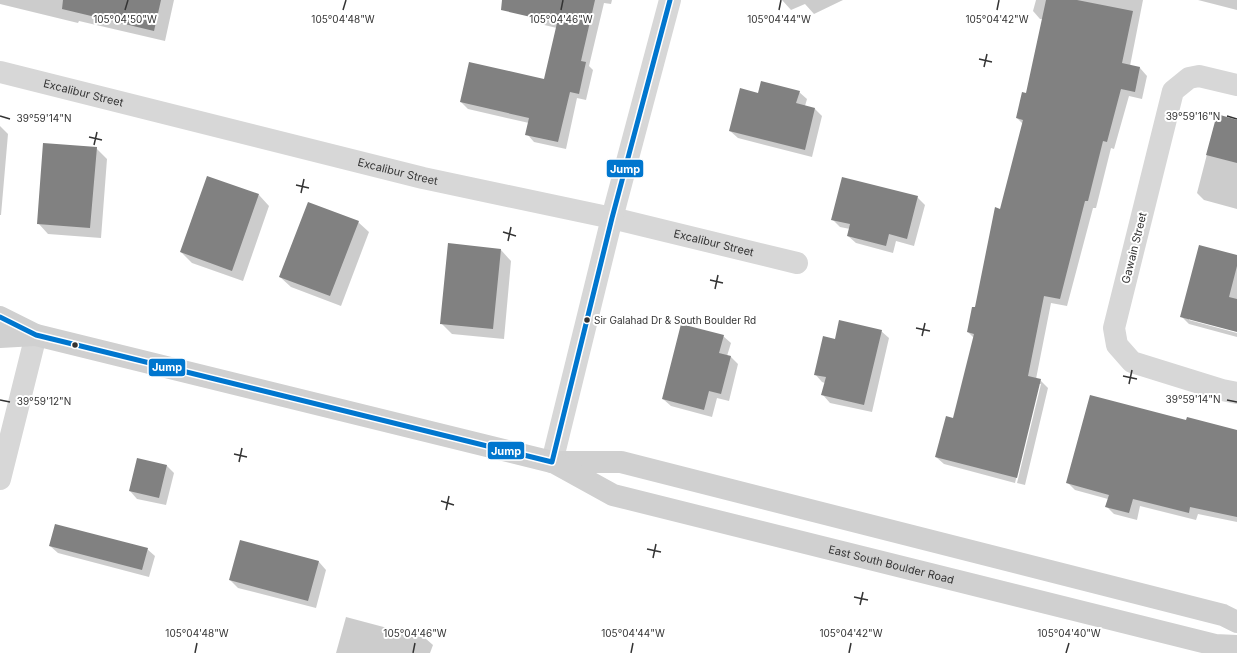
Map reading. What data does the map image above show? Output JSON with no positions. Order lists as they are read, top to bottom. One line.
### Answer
{"streets":{"main road":["East South Boulder Road"],"street":["Excalibur Street","Gawain Street"]},"places":["Sir Galahad Dr & South Boulder Rd"],"lines":["transit line Jump"],"coordinates":["105°04'48\"W","105°04'46\"W","105°04'44\"W","105°04'42\"W","105°04'50\"W","39°59'16\"N","39°59'14\"N","39°59'12\"N","105°04'40\"W"]}
